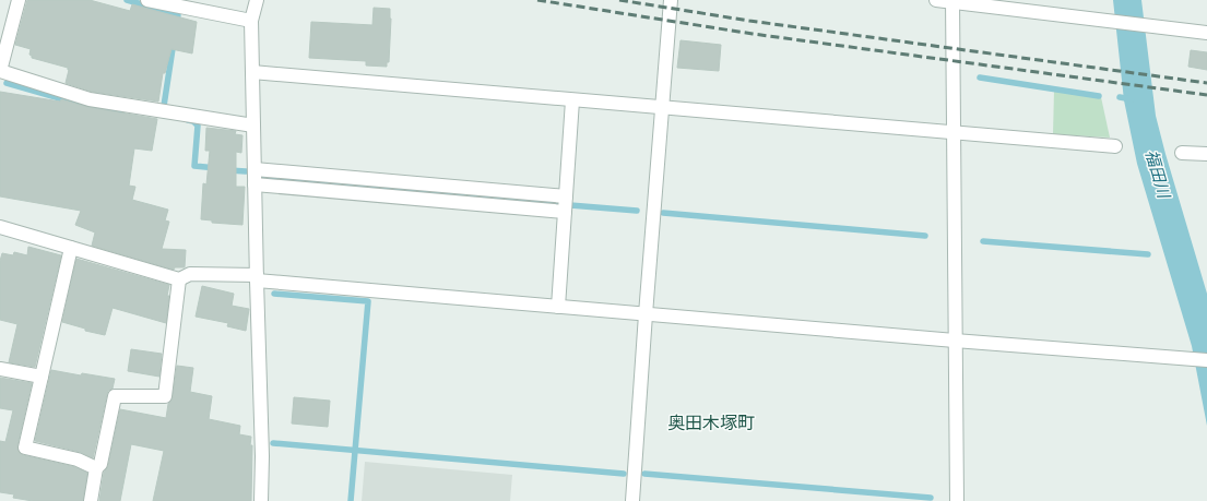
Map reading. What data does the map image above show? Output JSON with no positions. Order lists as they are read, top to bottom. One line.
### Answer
{"districts":["奥田木塚町"],"water":["福田川"]}
